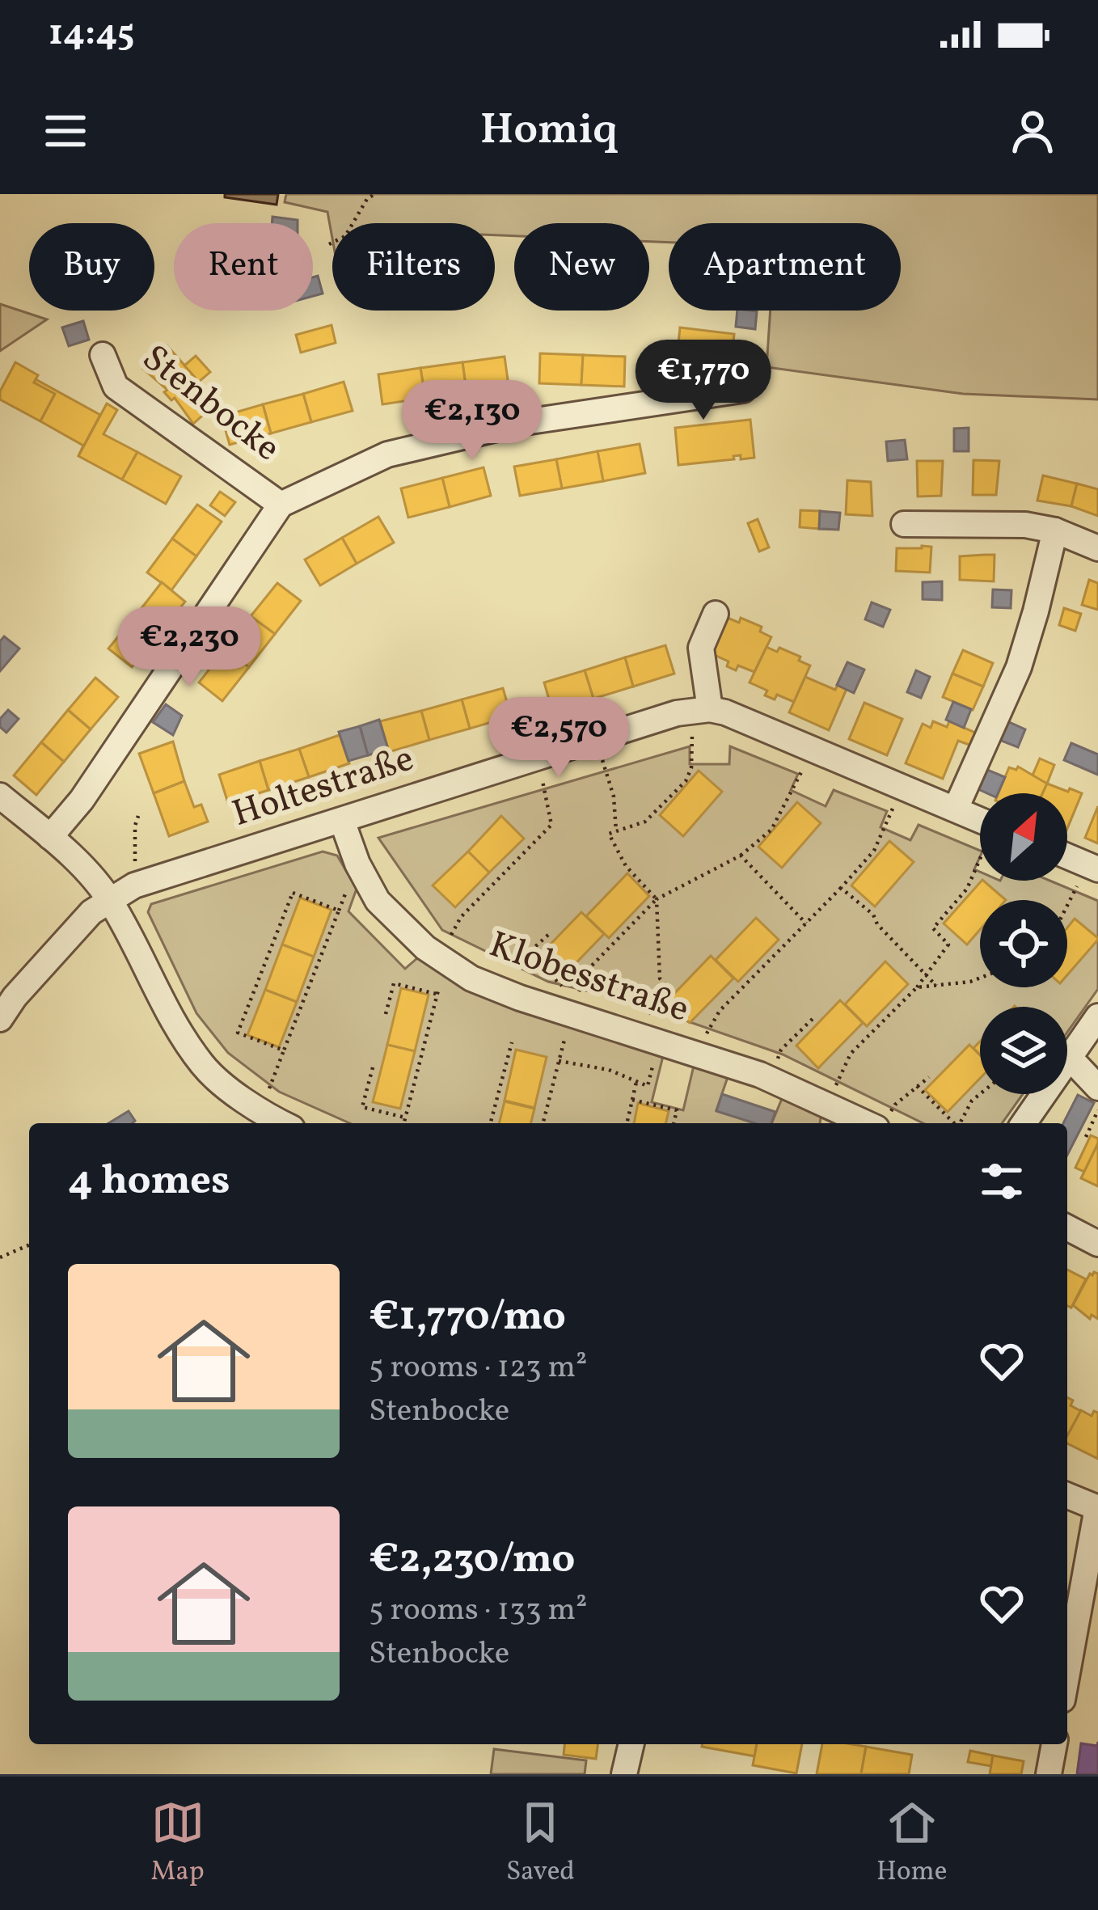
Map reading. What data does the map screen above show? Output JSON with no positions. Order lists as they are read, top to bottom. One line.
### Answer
{"streets":{"street":["Stenbocke","Holtestraße","Klobesstraße"]},"crossings":[["Holtestraße","Klobesstraße"]],"north":"top right","page":{"status":"14:45","header":"Homiq","chip":["Buy","Rent","Filters","New","Apartment"],"price":["€1,770","€2,130","€2,230","€2,570"],"heading":"4 homes","list":[{"name":"€1,770/mo","note":"5 rooms · 123 m² · Stenbocke"},{"name":"€2,230/mo","note":"5 rooms · 133 m² · Stenbocke"}],"tabs":["Map","Saved","Home"]}}
